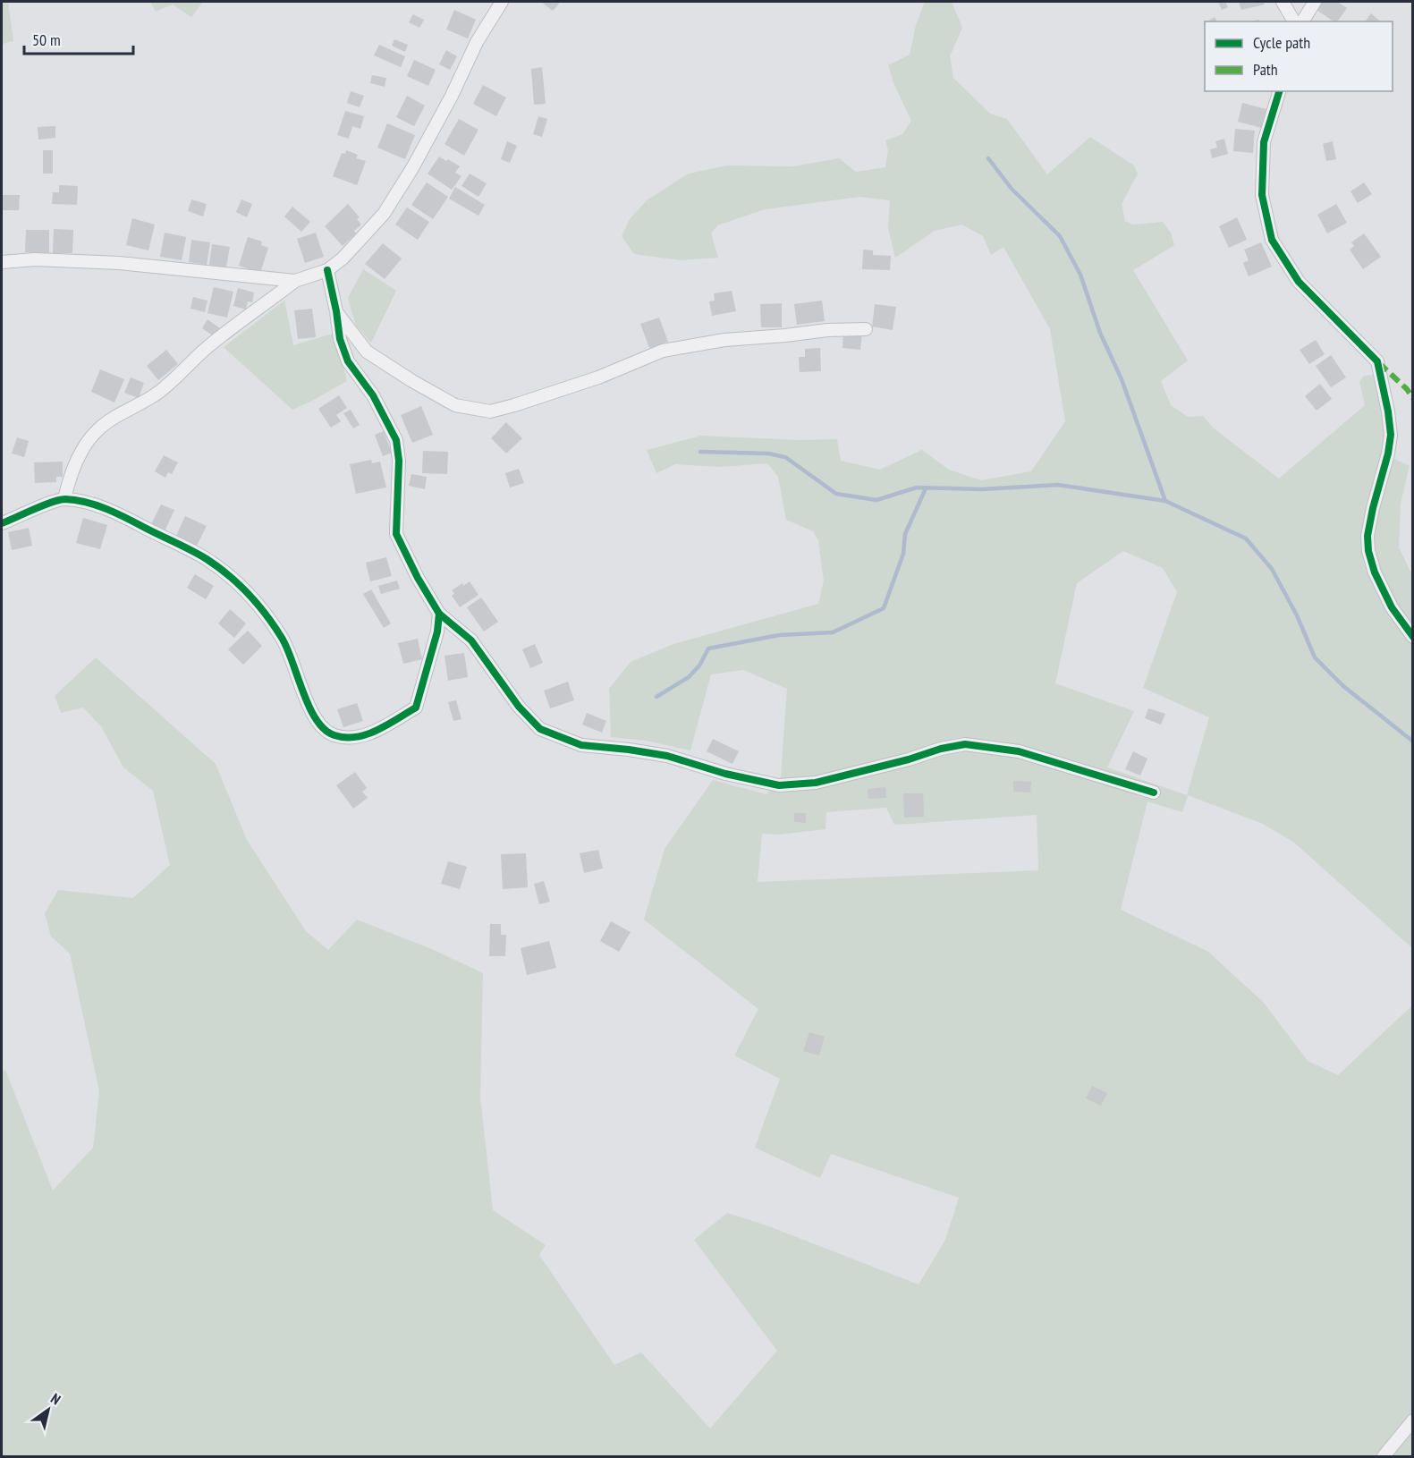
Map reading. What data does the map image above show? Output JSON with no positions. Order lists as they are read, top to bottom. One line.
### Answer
{"legend":["Cycle path","Path"],"scale_bar":"50 m","north":"top right"}
